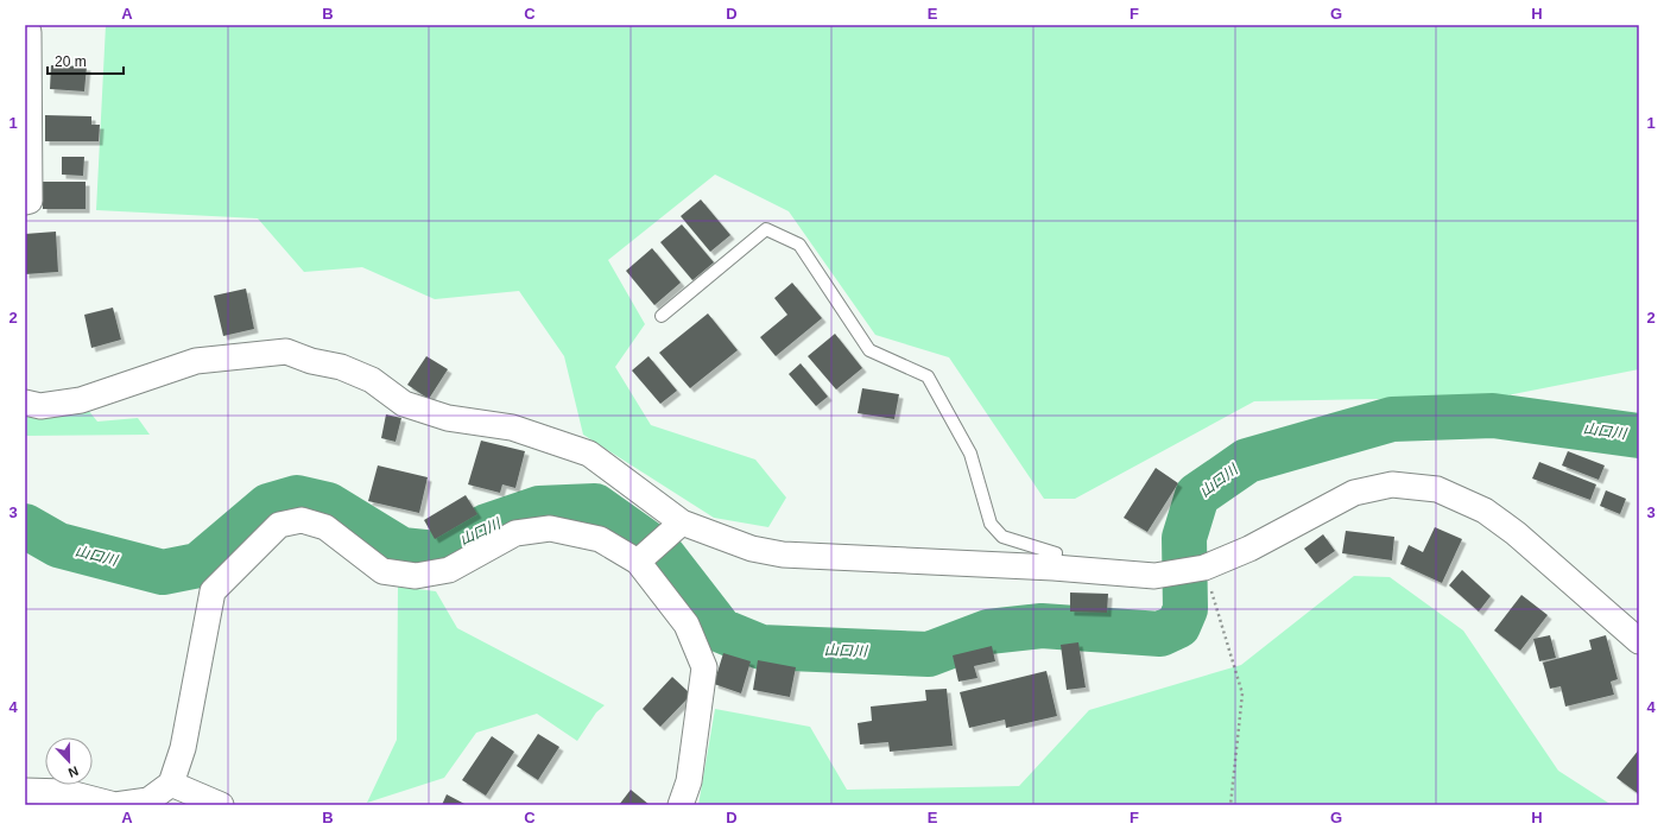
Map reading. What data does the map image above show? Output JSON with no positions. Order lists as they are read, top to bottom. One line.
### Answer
{"water":["山口川"],"scale_bar":"20 m","north":"bottom","grid":{"columns":["A","B","C","D","E","F","G","H"],"rows":["1","2","3","4"]}}
